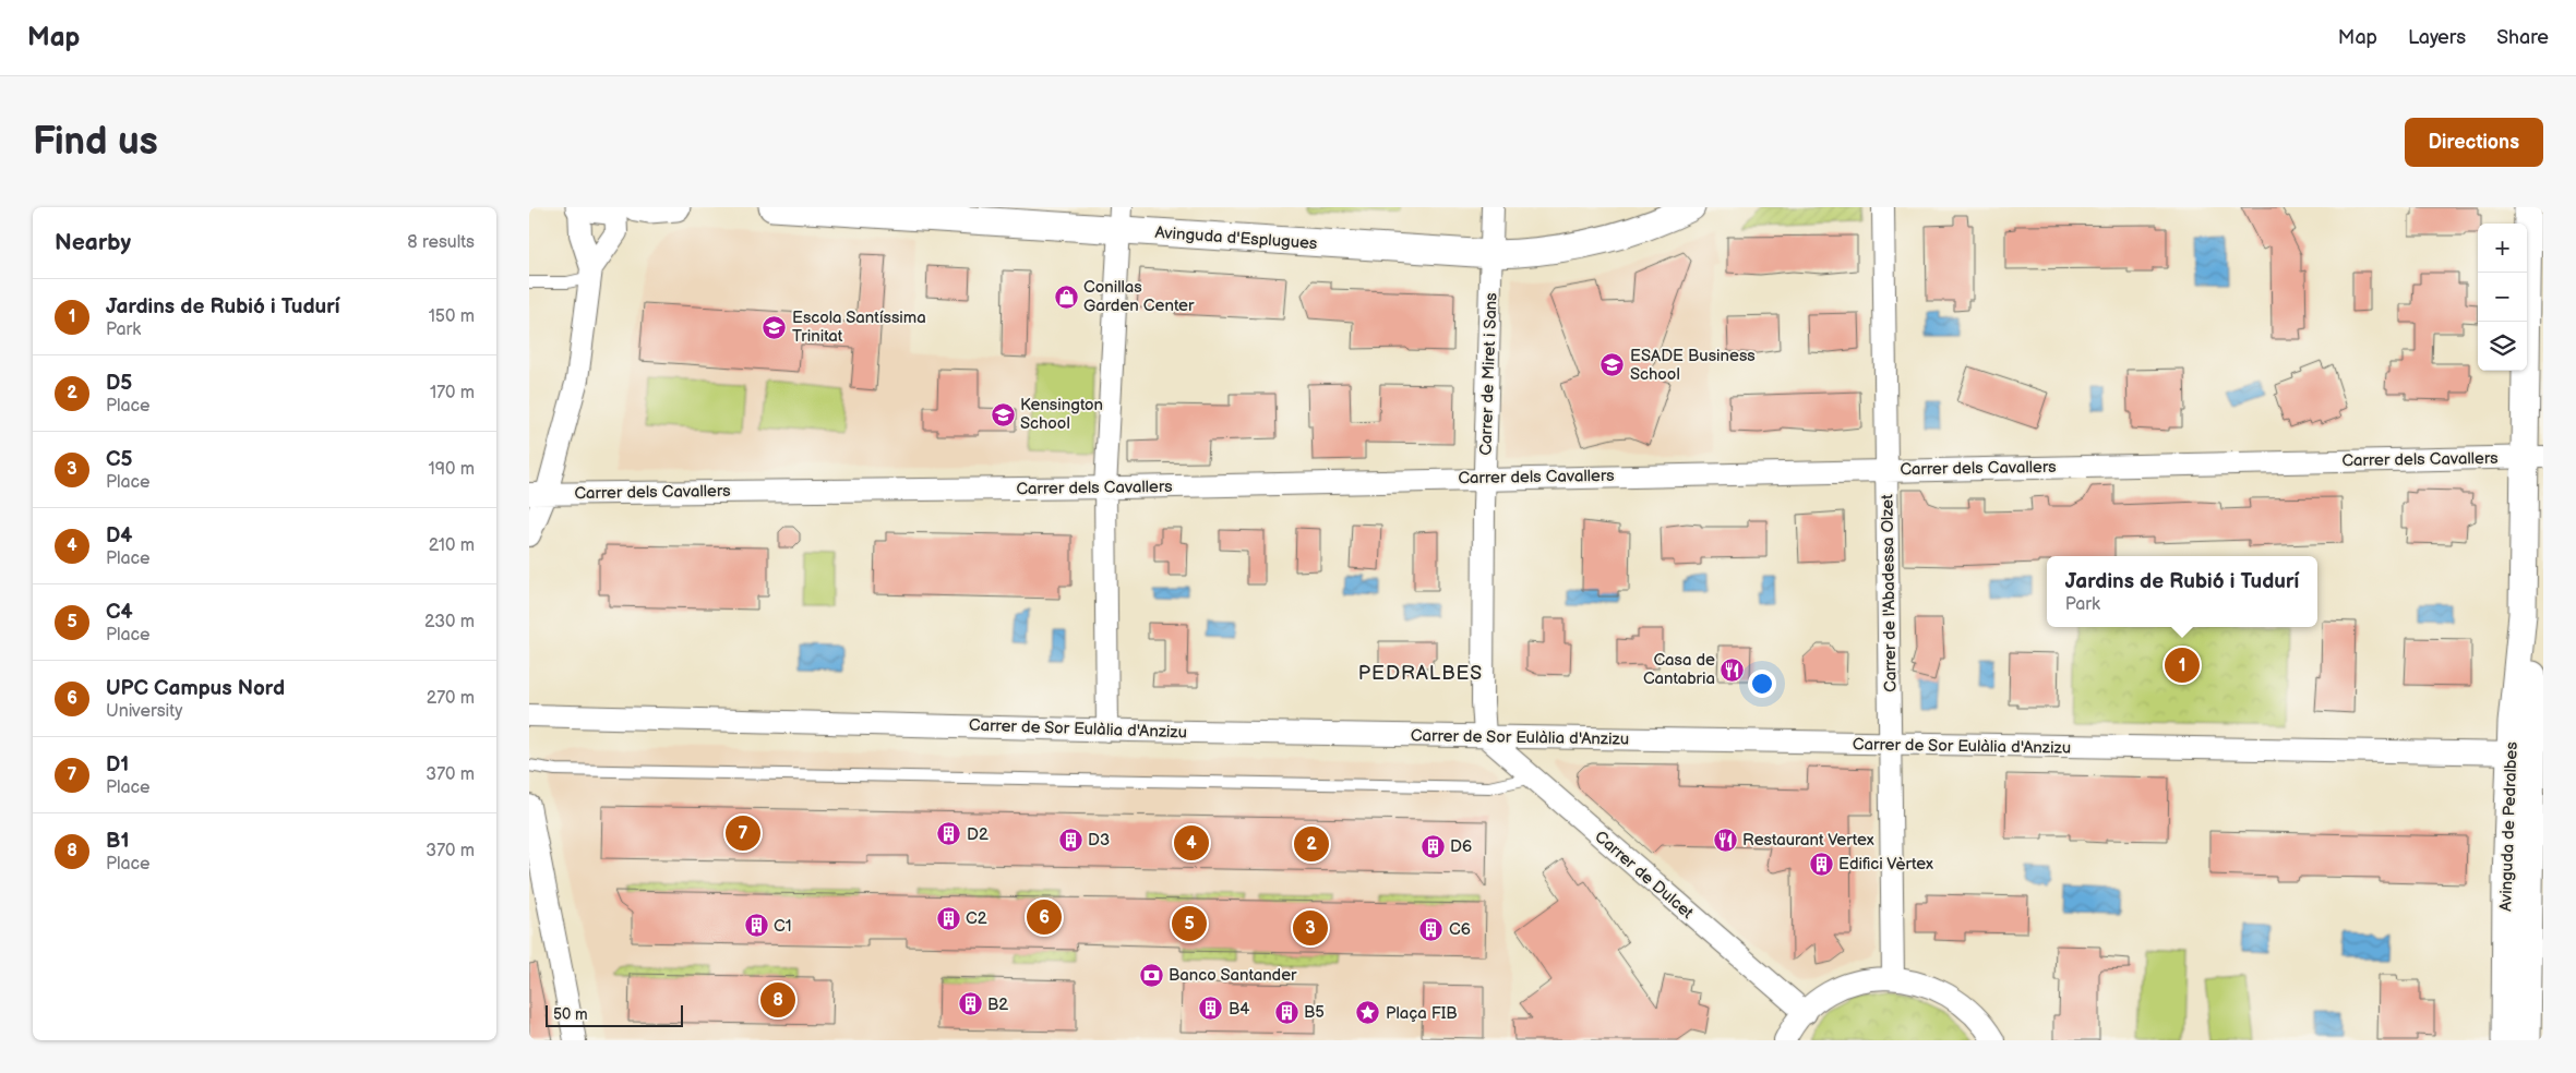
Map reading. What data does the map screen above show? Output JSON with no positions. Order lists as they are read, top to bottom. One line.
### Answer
{"streets":{"street":["Avinguda d'Esplugues","Carrer de Miret i Sans","Carrer dels Cavallers","Carrer de l'Abadessa Olzet","Carrer de Sor Eulàlia d'Anzizu","Avinguda de Pedralbes","Carrer de Dulcet"]},"crossings":[["Avinguda d'Esplugues","Carrer de Miret i Sans"],["Carrer de Miret i Sans","Carrer dels Cavallers"],["Carrer de Miret i Sans","Carrer de Sor Eulàlia d'Anzizu"],["Carrer de Miret i Sans","Carrer de Dulcet"],["Carrer dels Cavallers","Carrer de l'Abadessa Olzet"],["Carrer dels Cavallers","Avinguda de Pedralbes"],["Carrer de l'Abadessa Olzet","Carrer de Sor Eulàlia d'Anzizu"],["Carrer de Sor Eulàlia d'Anzizu","Avinguda de Pedralbes"],["Carrer de Sor Eulàlia d'Anzizu","Carrer de Dulcet"]],"districts":["PEDRALBES"],"places":{"shop":["Conillas Garden Center"],"school or university":["Escola Santíssima Trinitat","ESADE Business School","Kensington School"],"restaurant":["Casa de Cantabria","Restaurant Vertex"],"building":["D2","D3","D6","Edifici Vèrtex","C2","C1","C6","B2","B4","B5"],"bank":["Banco Santander"],"place":["Plaça FIB"]},"scale_bar":"50 m","page":{"header":"Map","nav":["Map","Layers","Share"],"buttons":"Directions","title":"Find us","heading":["Nearby","8 results"],"map_buttons":["+","−"],"list":[{"mark":"1","name":"Jardins de Rubió i Tudurí","note":"Park","value":"150 m"},{"mark":"2","name":"D5","note":"Place","value":"170 m"},{"mark":"3","name":"C5","note":"Place","value":"190 m"},{"mark":"4","name":"D4","note":"Place","value":"210 m"},{"mark":"5","name":"C4","note":"Place","value":"230 m"},{"mark":"6","name":"UPC Campus Nord","note":"University","value":"270 m"},{"mark":"7","name":"D1","note":"Place","value":"370 m"},{"mark":"8","name":"B1","note":"Place","value":"370 m"}],"popup":["Jardins de Rubió i Tudurí","Park"],"pins":["1","7","4","2","6","5","3","8"],"scale":"50 m"}}
